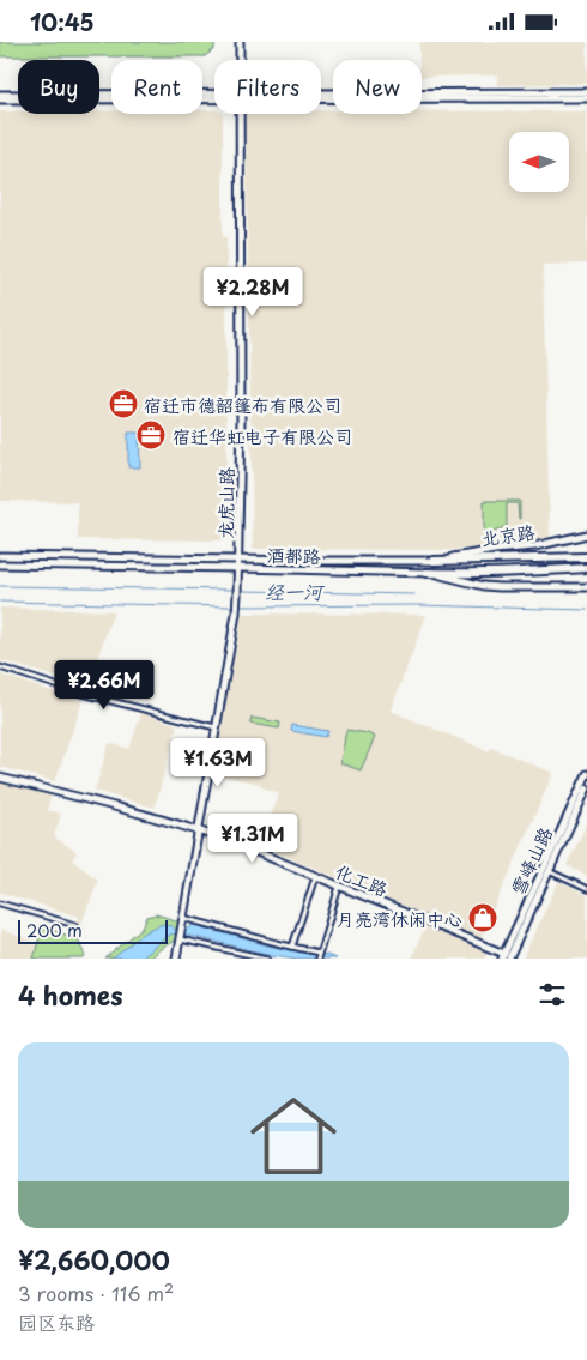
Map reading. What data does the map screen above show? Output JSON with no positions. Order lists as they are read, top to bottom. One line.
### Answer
{"streets":{"highway":["酒都路"],"street":["龙虎山路","北京路","雪峰山路","化工路"]},"crossings":[["龙虎山路","酒都路"],["龙虎山路","化工路"],["北京路","酒都路"],["雪峰山路","化工路"]],"water":["经一河"],"places":{"office":["宿迁市德韶篷布有限公司","宿迁华虹电子有限公司"],"shop":["月亮湾休闲中心"]},"scale_bar":"200 m","north":"left","page":{"status":"10:45","chip":["Buy","Rent","Filters","New"],"price":["¥2.28M","¥2.66M","¥1.63M","¥1.31M"],"scale":"200 m","heading":"4 homes","list":[{"name":"¥2,660,000","note":"3 rooms · 116 m² · 园区东路"}]}}
